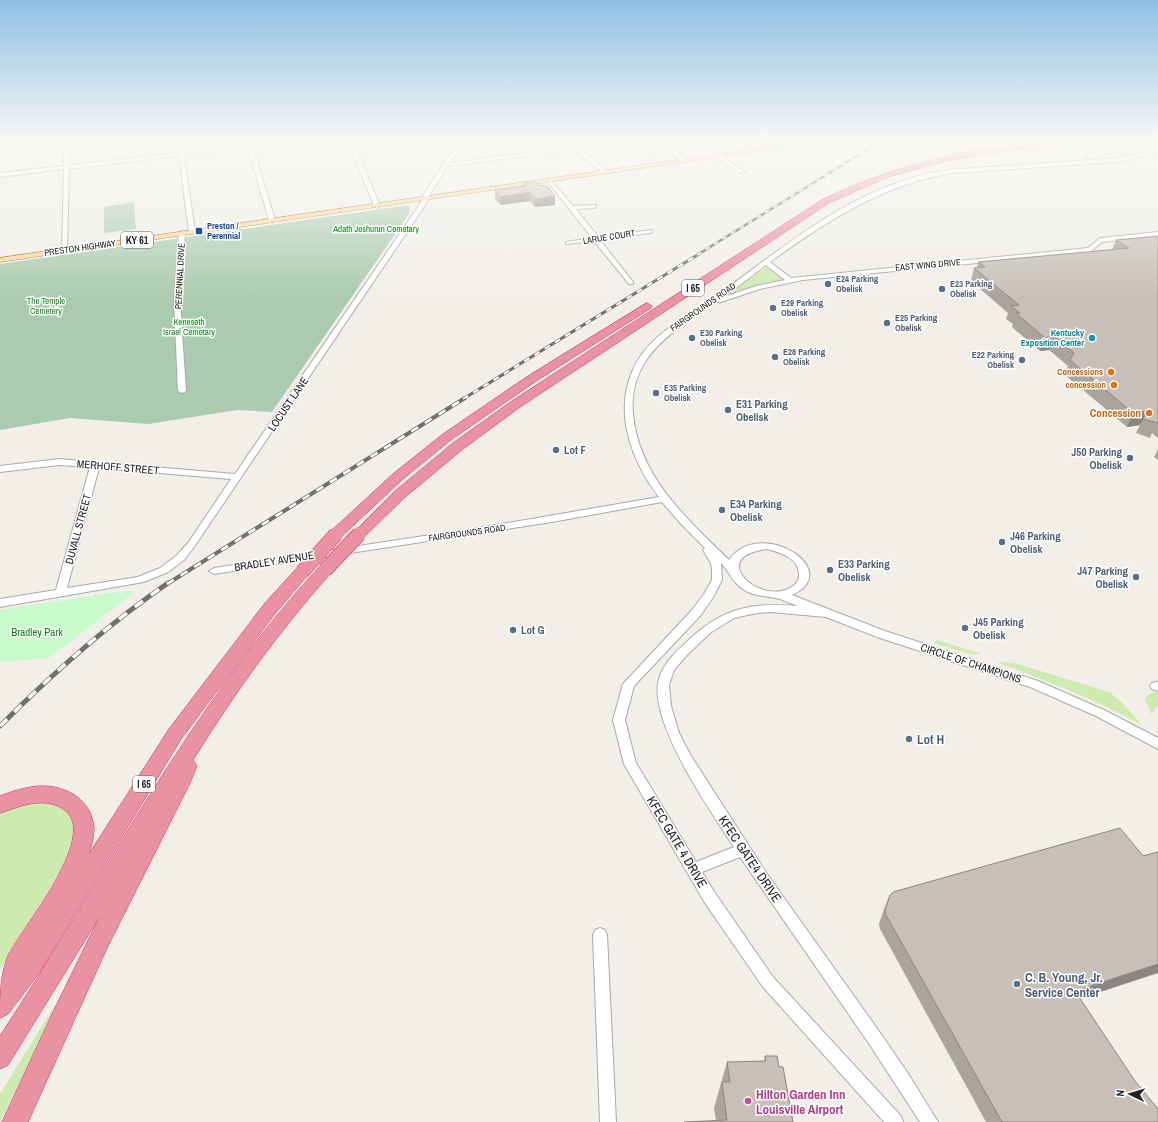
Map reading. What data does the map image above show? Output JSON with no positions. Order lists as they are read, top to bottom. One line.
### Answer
{"streets":{"highway":["I 65"],"main road":["KY 61","PRESTON HIGHWAY"],"street":["LARUE COURT","EAST WING DRIVE","PERENNIAL DRIVE","FAIRGROUNDS ROAD","LOCUST LANE","MERHOFF STREET","DUVALL STREET","BRADLEY AVENUE","CIRCLE OF CHAMPIONS","KFEC GATE 4 DRIVE","KFEC GATE4 DRIVE"]},"crossings":[["PRESTON HIGHWAY","PERENNIAL DRIVE"],["PRESTON HIGHWAY","LOCUST LANE"],["EAST WING DRIVE","FAIRGROUNDS ROAD"],["FAIRGROUNDS ROAD","BRADLEY AVENUE"],["LOCUST LANE","MERHOFF STREET"],["LOCUST LANE","DUVALL STREET"],["MERHOFF STREET","DUVALL STREET"],["CIRCLE OF CHAMPIONS","KFEC GATE4 DRIVE"]],"parks":["Adath Jeshurun Cemetary","The Temple Cemetery","Keneseth Israel Cemetary","Bradley Park"],"places":{"transit":["Preston / Perennial"],"other":["E24 Parking Obelisk","E23 Parking Obelisk","E29 Parking Obelisk","E25 Parking Obelisk","E30 Parking Obelisk","Kentucky Exposition Center","E28 Parking Obelisk","E22 Parking Obelisk","Concessions","concession","E35 Parking Obelisk","E31 Parking Obelisk","Concession","Lot F","J50 Parking Obelisk","E34 Parking Obelisk","J46 Parking Obelisk","E33 Parking Obelisk","J47 Parking Obelisk","J45 Parking Obelisk","Lot G","Lot H","C. B. Young, Jr. Service Center","Hilton Garden Inn Louisville Airport"]},"north":"left"}
